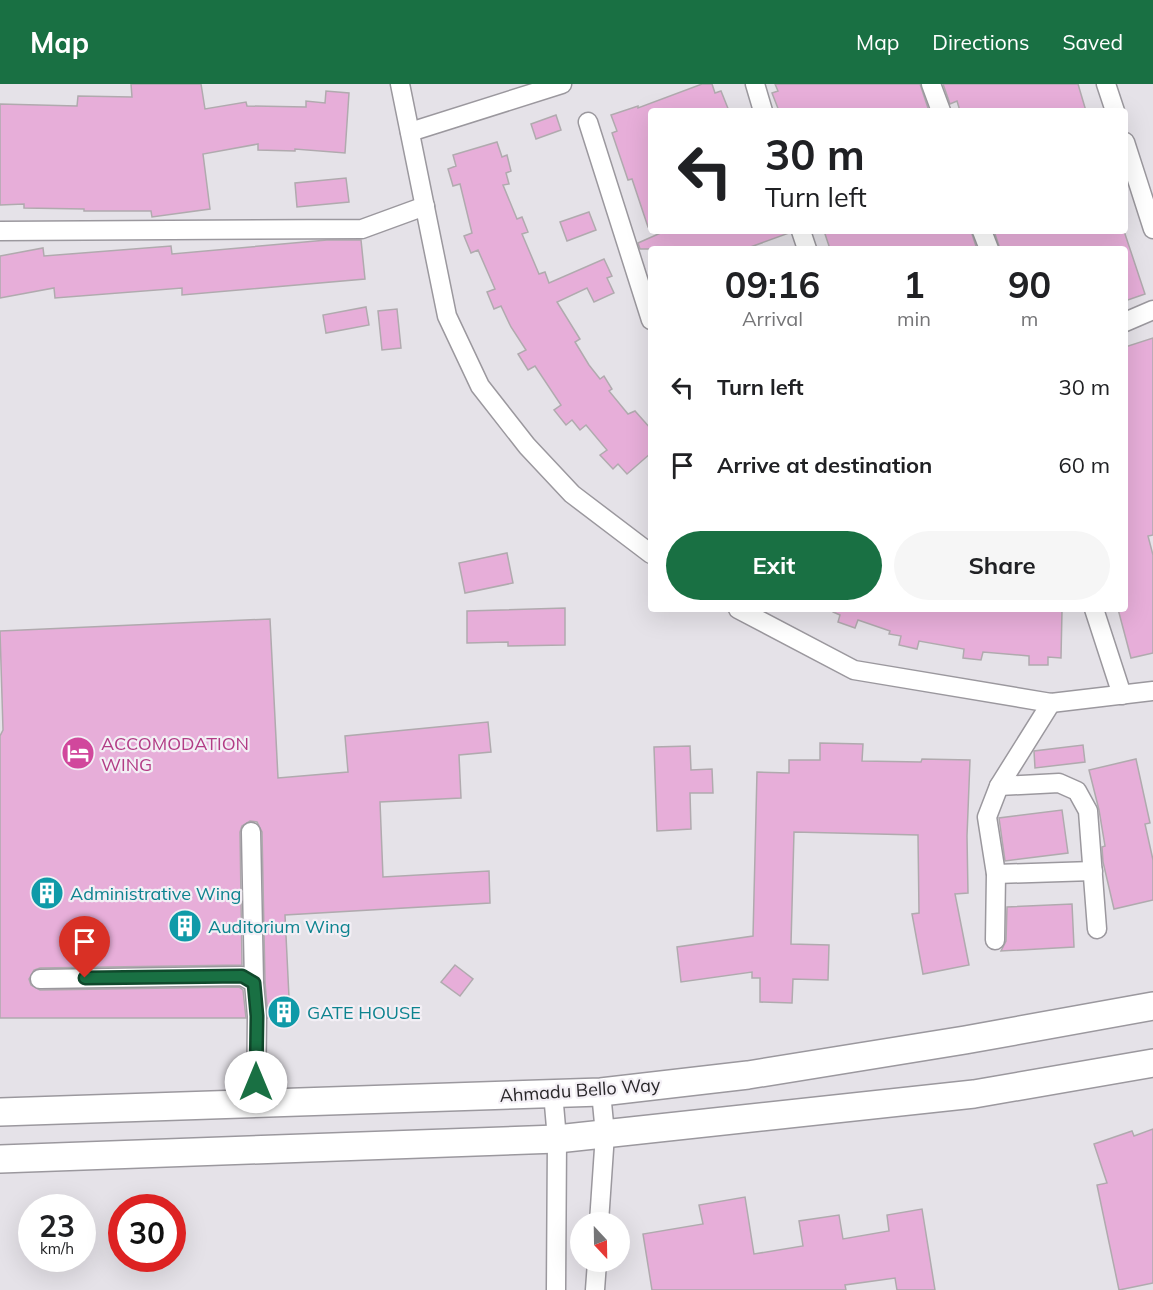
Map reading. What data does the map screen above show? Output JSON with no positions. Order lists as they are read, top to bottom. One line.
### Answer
{"streets":{"main road":["Ahmadu Bello Way"]},"places":{"hotel":["ACCOMODATION WING"],"building":["Administrative Wing","Auditorium Wing","GATE HOUSE"]},"north":"bottom","page":{"header":"Map","nav":["Map","Directions","Saved"],"turn":["30 m","Turn left"],"eta":["09:16","Arrival","1","min","90","m"],"list":[{"name":"Turn left","value":"30 m"},{"name":"Arrive at destination","value":"60 m"}],"buttons":["Exit","Share"],"speed":"23 km/h","limit":"30"}}
